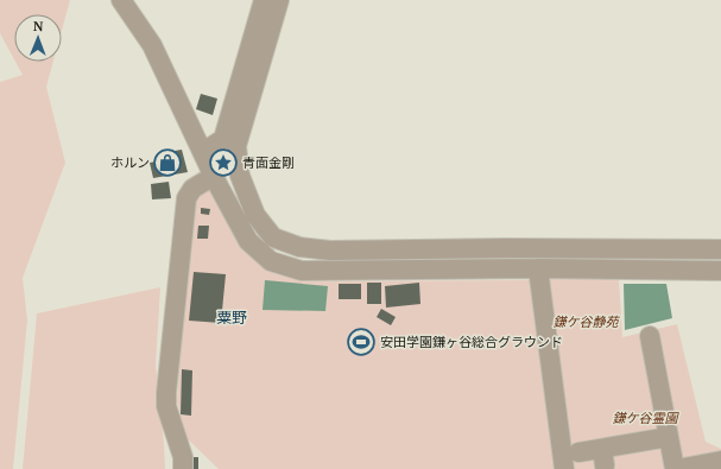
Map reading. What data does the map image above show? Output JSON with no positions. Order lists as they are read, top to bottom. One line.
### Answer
{"districts":["粟野"],"parks":["鎌ケ谷静苑","鎌ケ谷霊園"],"places":{"shop":["ホルン"],"place":["青面金剛"],"sports":["安田学園鎌ヶ谷総合グラウンド"]},"north":"top"}
